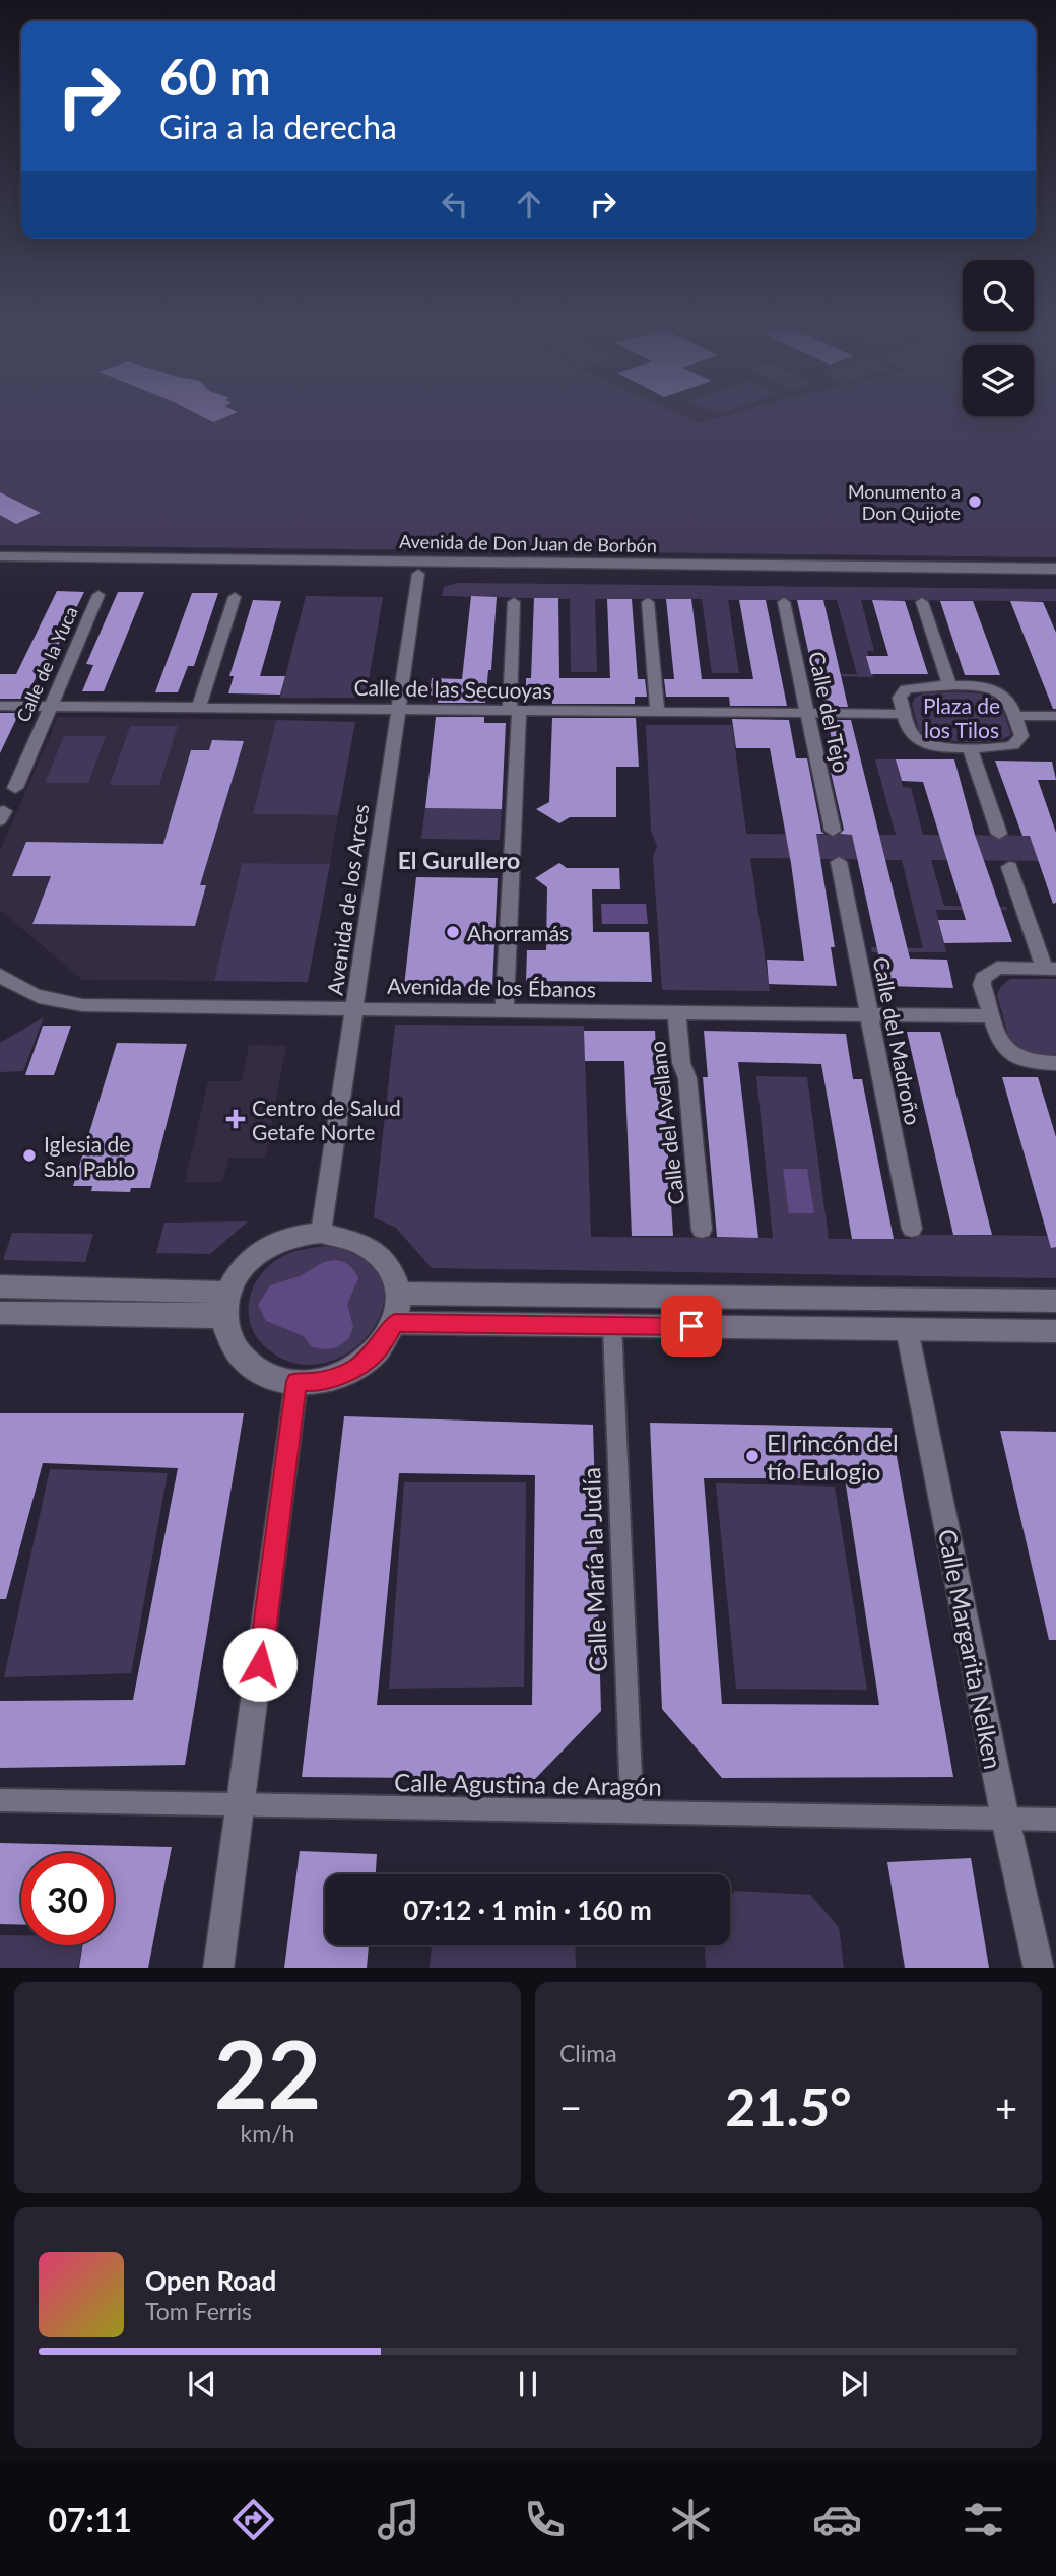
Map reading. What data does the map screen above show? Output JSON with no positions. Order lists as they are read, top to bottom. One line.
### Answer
{"streets":{"street":["Avenida de Don Juan de Borbón","Calle de la Yuca","Calle de las Secuoyas","Calle del Tejo","Avenida de los Arces","Avenida de los Ébanos","Calle del Madroño","Calle del Avellano","Calle María la Judía","Calle Margarita Nelken","Calle Agustina de Aragón"]},"crossings":[["Avenida de Don Juan de Borbón","Avenida de los Arces"],["Calle de la Yuca","Calle de las Secuoyas"],["Calle de las Secuoyas","Calle del Tejo"],["Calle de las Secuoyas","Avenida de los Arces"],["Avenida de los Arces","Avenida de los Ébanos"],["Avenida de los Ébanos","Calle del Madroño"],["Avenida de los Ébanos","Calle del Avellano"],["Calle María la Judía","Calle Agustina de Aragón"],["Calle Margarita Nelken","Calle Agustina de Aragón"]],"districts":["El Gurullero"],"parks":["Plaza de los Tilos"],"places":{"other":["Monumento a Don Quijote","Ahorramás","Iglesia de San Pablo","El rincón del tío Eulogio"],"health":["Centro de Salud Getafe Norte"]},"page":{"turn":["60 m","Gira a la derecha"],"limit":"30","trip":"07:12 · 1 min · 160 m","tile":[["22","km/h"],"Clima"],"heat":["−","21.5°","+"],"song":["Open Road","Tom Ferris"],"tabs":"07:11"}}
